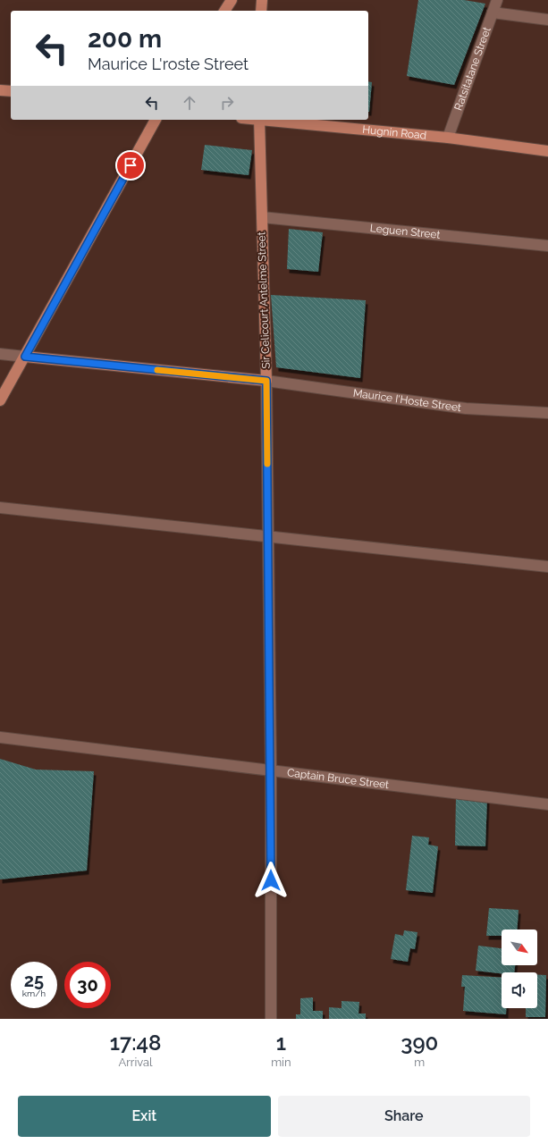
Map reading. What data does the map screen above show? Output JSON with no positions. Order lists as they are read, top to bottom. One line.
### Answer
{"streets":{"main road":["Hugnin Road","Sir Celicourt Antelme Street"],"street":["Ratsitatane Street","Leguen Street","Maurice I'Hoste Street","Captain Bruce Street"]},"crossings":[["Ratsitatane Street","Hugnin Road"],["Leguen Street","Sir Celicourt Antelme Street"],["Sir Celicourt Antelme Street","Maurice I'Hoste Street"],["Sir Celicourt Antelme Street","Captain Bruce Street"]],"north":"bottom right","page":{"turn":["200 m","Maurice L'roste Street"],"speed":"25 km/h","limit":"30","eta":["17:48","Arrival","1","min","390","m"],"buttons":["Exit","Share"]}}
